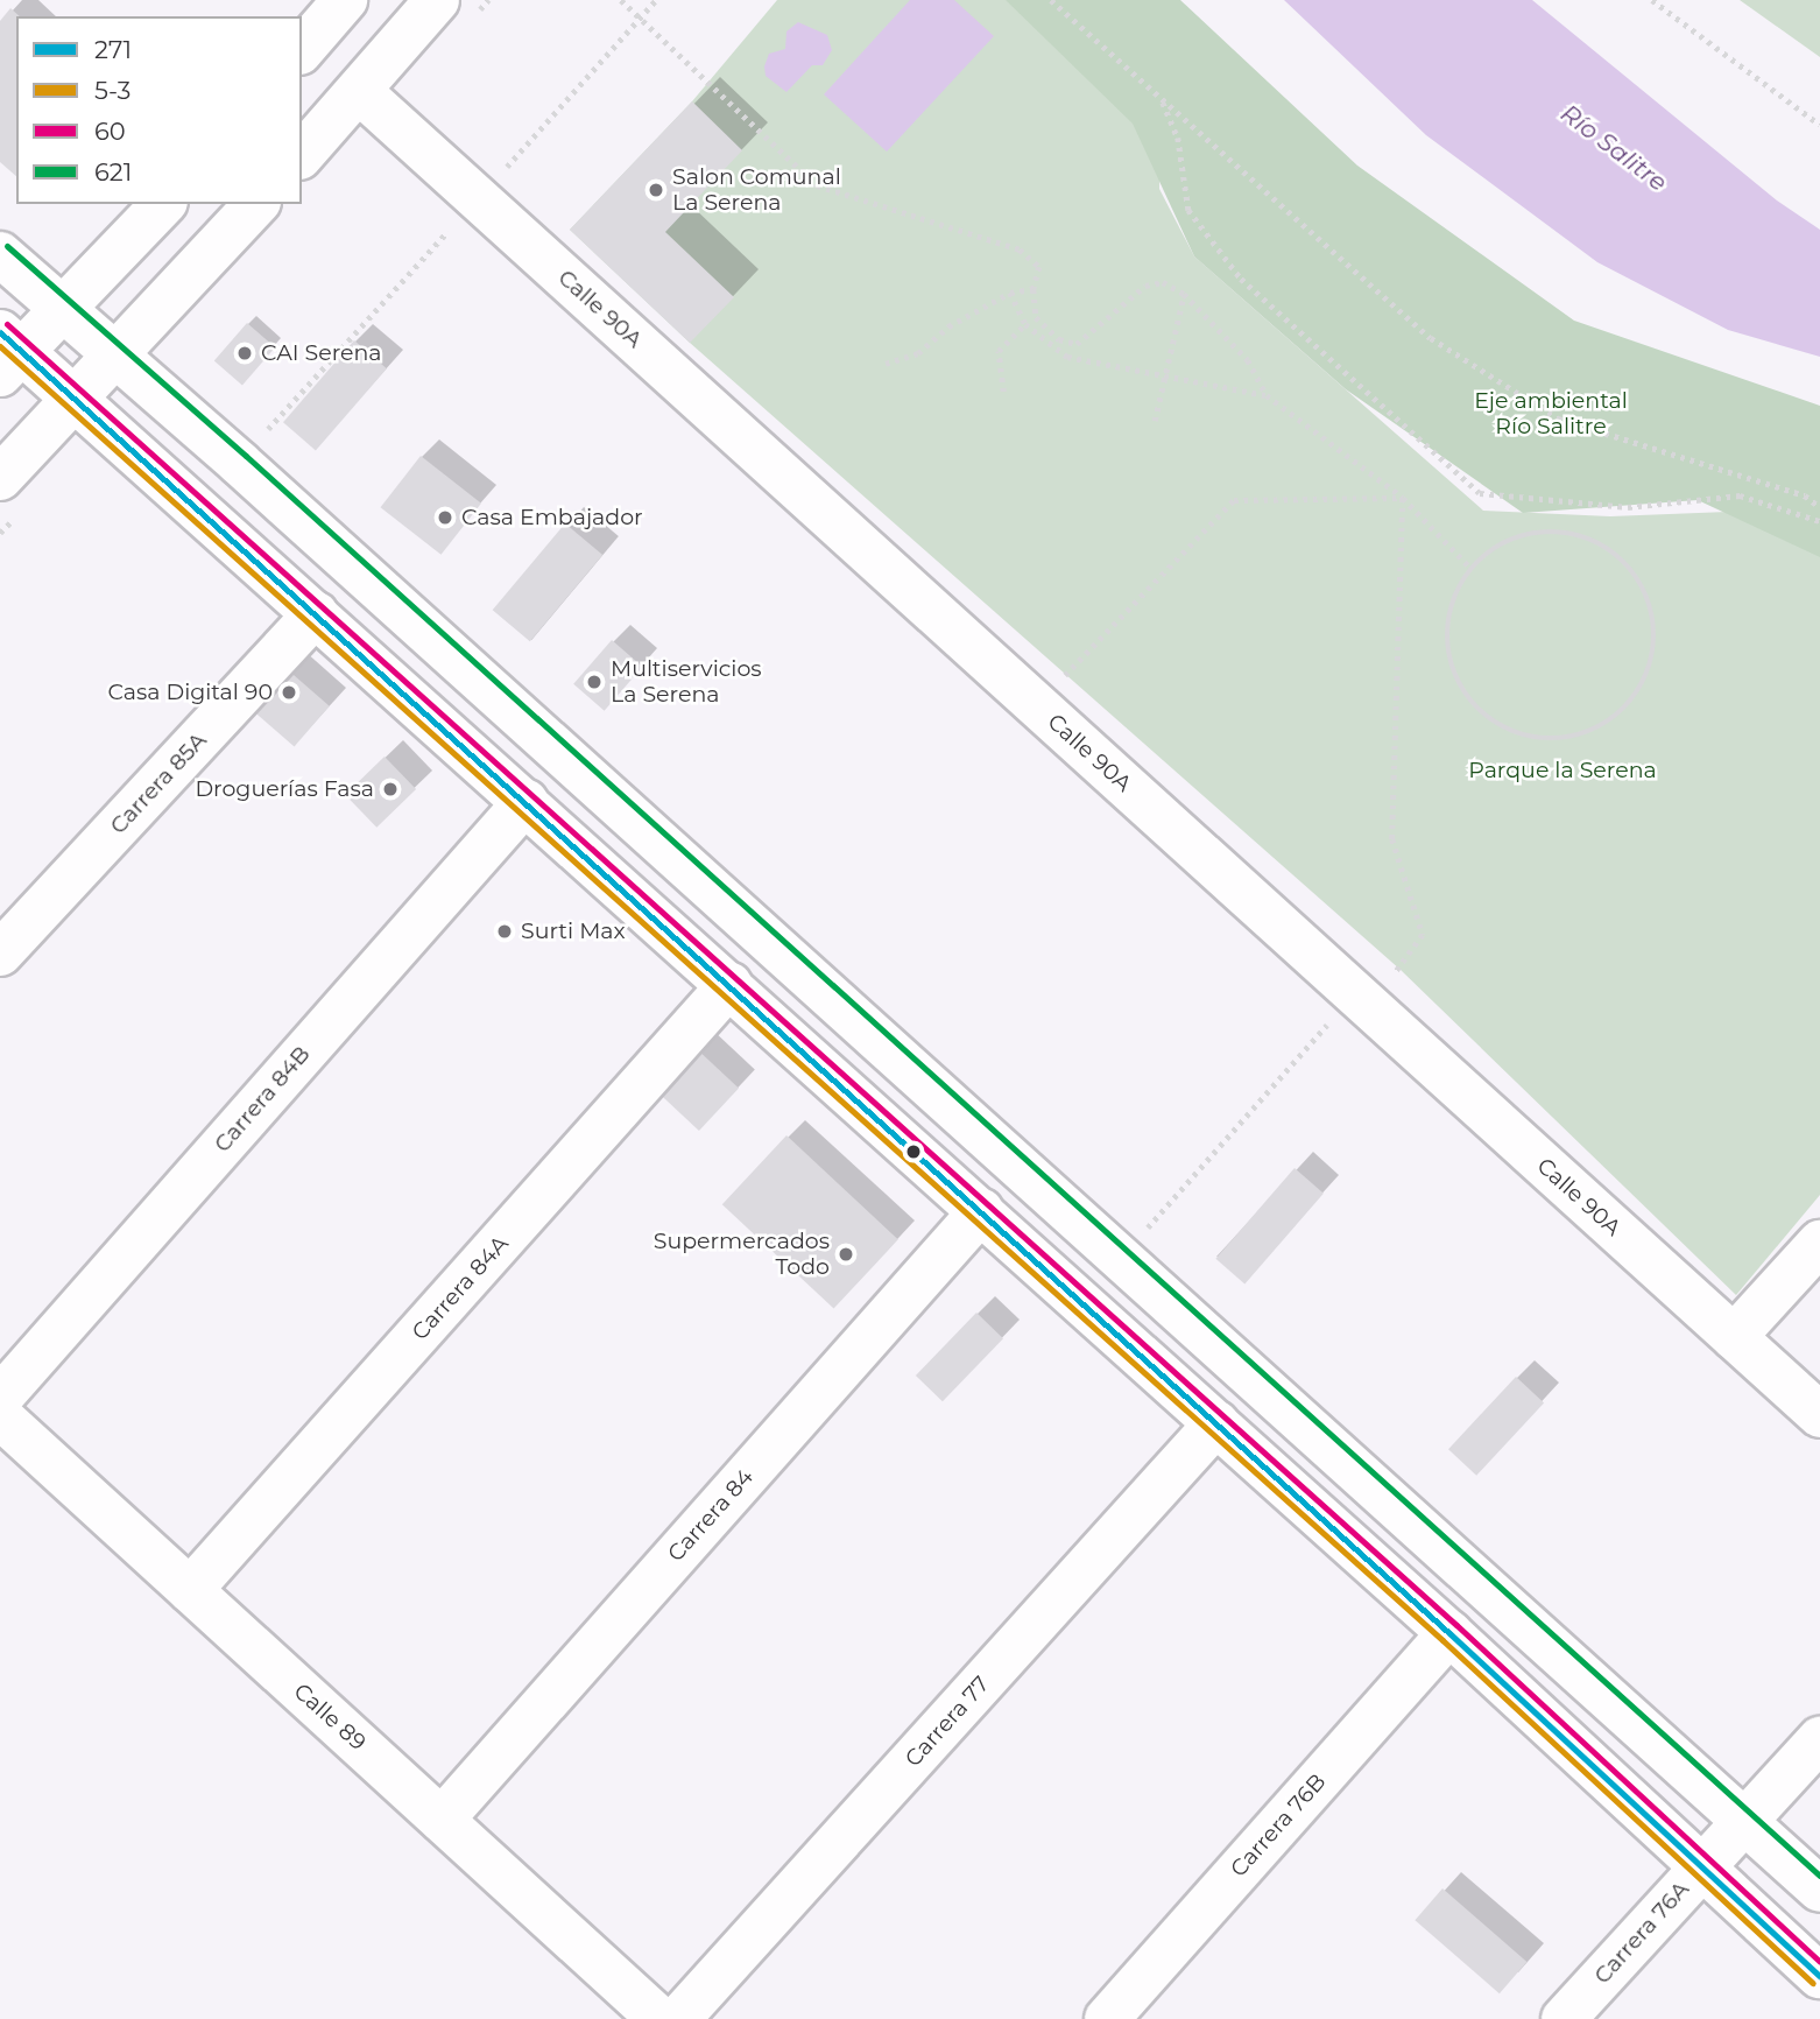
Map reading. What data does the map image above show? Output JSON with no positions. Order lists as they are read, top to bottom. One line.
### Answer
{"streets":{"street":["Calle 90A","Carrera 85A","Carrera 84B","Carrera 84A","Carrera 84","Calle 89","Carrera 77","Carrera 76B","Carrera 76A"]},"crossings":[["Carrera 84A","Calle 89"],["Carrera 84","Calle 89"]],"water":["Río Salitre"],"parks":["Eje ambiental Río Salitre","Parque la Serena"],"places":["Salon Comunal La Serena","CAI Serena","Casa Embajador","Multiservicios La Serena","Casa Digital 90","Droguerías Fasa","Surti Max","Supermercados Todo"],"lines":["transit line 621","transit line 60","transit line 271","transit line 5-3"],"legend":["271","5-3","60","621"]}
